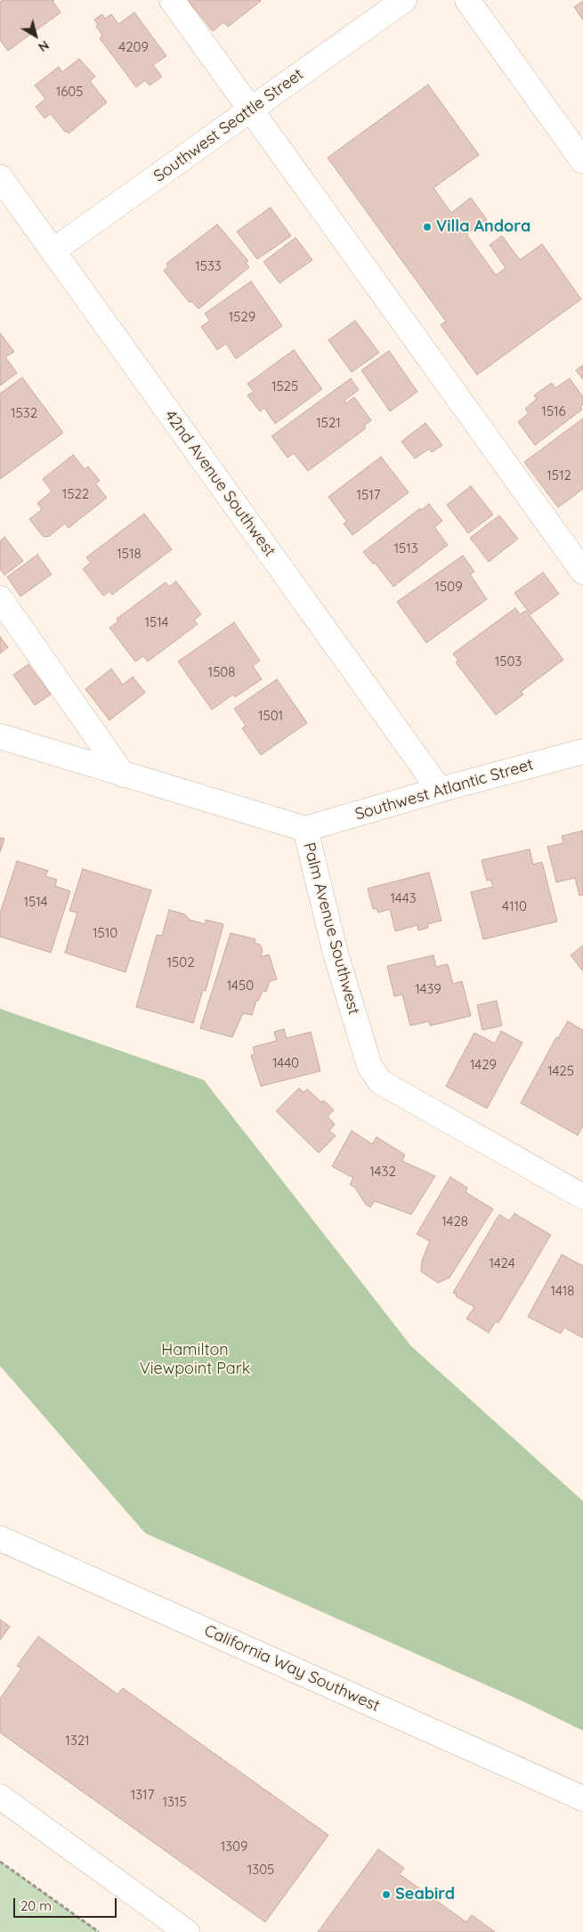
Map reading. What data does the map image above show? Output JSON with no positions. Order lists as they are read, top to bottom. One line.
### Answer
{"streets":{"street":["Southwest Seattle Street","42nd Avenue Southwest","Southwest Atlantic Street","Palm Avenue Southwest","California Way Southwest"]},"crossings":[["Southwest Seattle Street","42nd Avenue Southwest"],["42nd Avenue Southwest","Southwest Atlantic Street"],["Southwest Atlantic Street","Palm Avenue Southwest"]],"parks":["Hamilton Viewpoint Park"],"places":["Villa Andora","Seabird"],"house_numbers":["4209","1605","1533","1529","1525","1516","1532","1521","1512","1522","1517","1513","1518","1509","1514","1503","1508","1501","1443","1514","4110","1510","1502","1450","1439","1440","1429","1425","1432","1428","1424","1418","1321","1317","1315","1309","1305"],"scale_bar":"20 m","north":"bottom right"}
